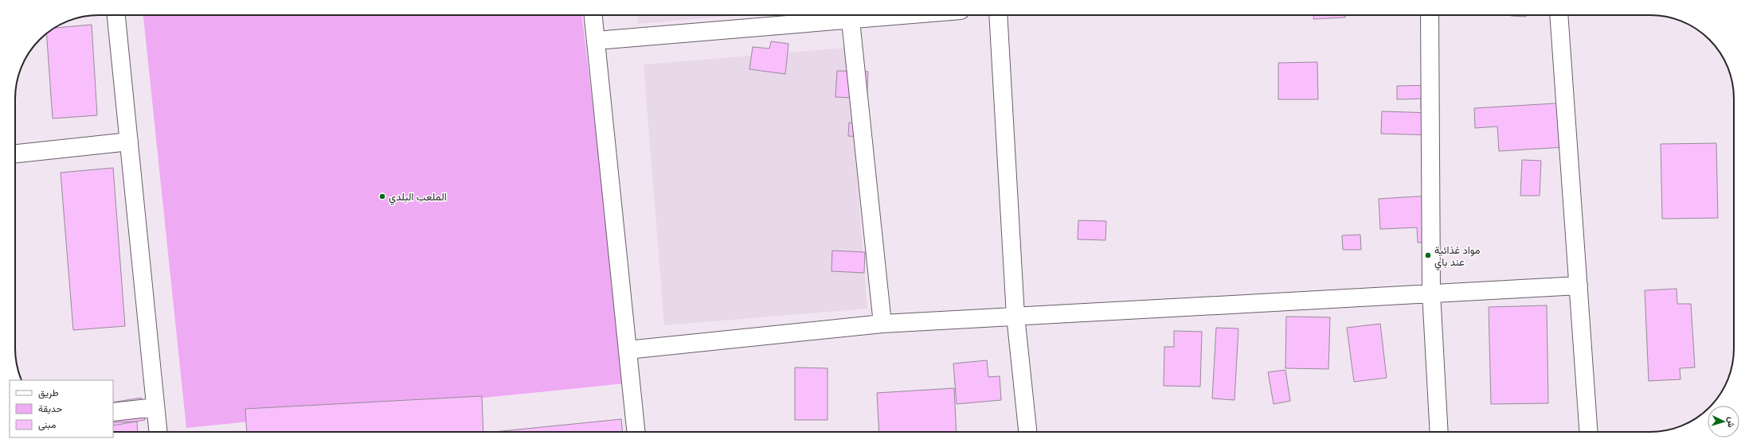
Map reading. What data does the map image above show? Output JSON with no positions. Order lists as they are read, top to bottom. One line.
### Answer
{"places":["الملعب البلدي","مواد غذائية عند باي"],"legend":["طريق","حديقة","مبنى"],"north":"right"}
